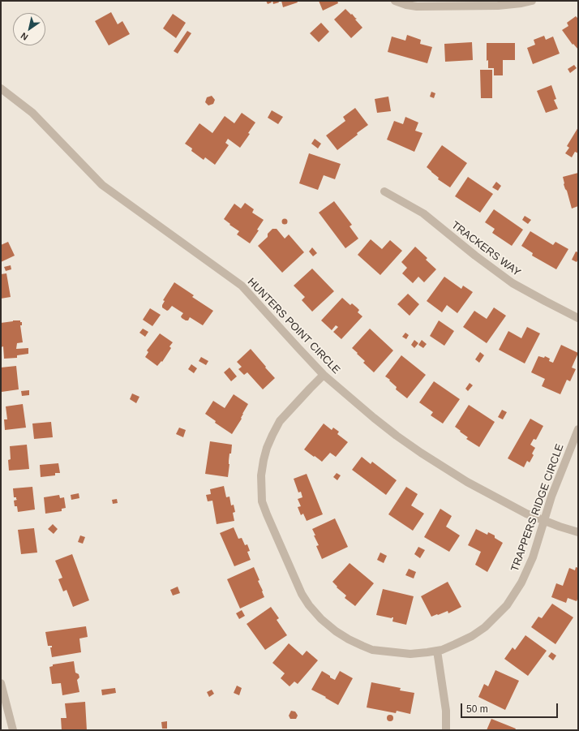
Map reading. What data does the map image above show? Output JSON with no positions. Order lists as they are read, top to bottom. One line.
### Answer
{"streets":{"street":["TRACKERS WAY","HUNTERS POINT CIRCLE","TRAPPERS RIDGE CIRCLE"]},"crossings":[["HUNTERS POINT CIRCLE","TRAPPERS RIDGE CIRCLE"]],"scale_bar":"50 m","north":"bottom left"}
